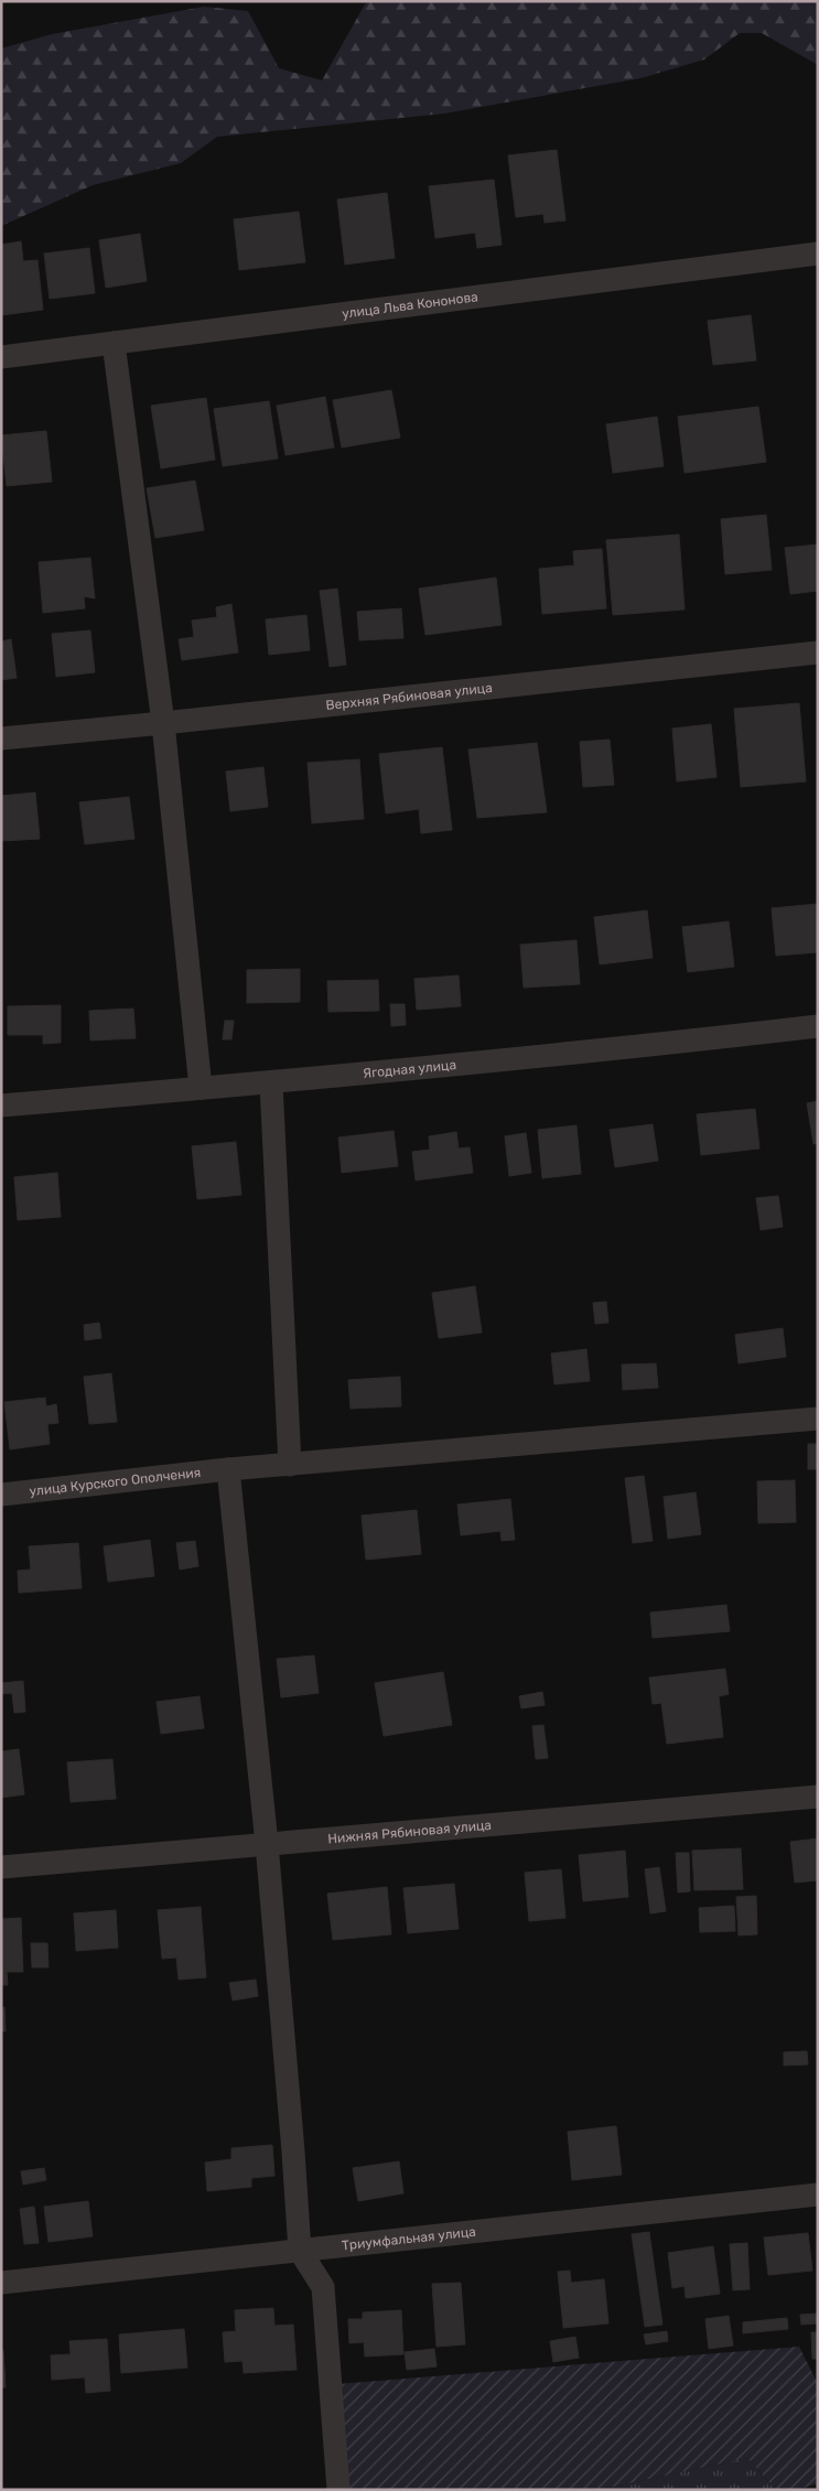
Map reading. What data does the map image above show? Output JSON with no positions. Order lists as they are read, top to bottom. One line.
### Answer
{"streets":{"street":["улица Льва Кононова","Верхняя Рябиновая улица","Ягодная улица","улица Курского Ополчения","Нижняя Рябиновая улица","Триумфальная улица"]}}
